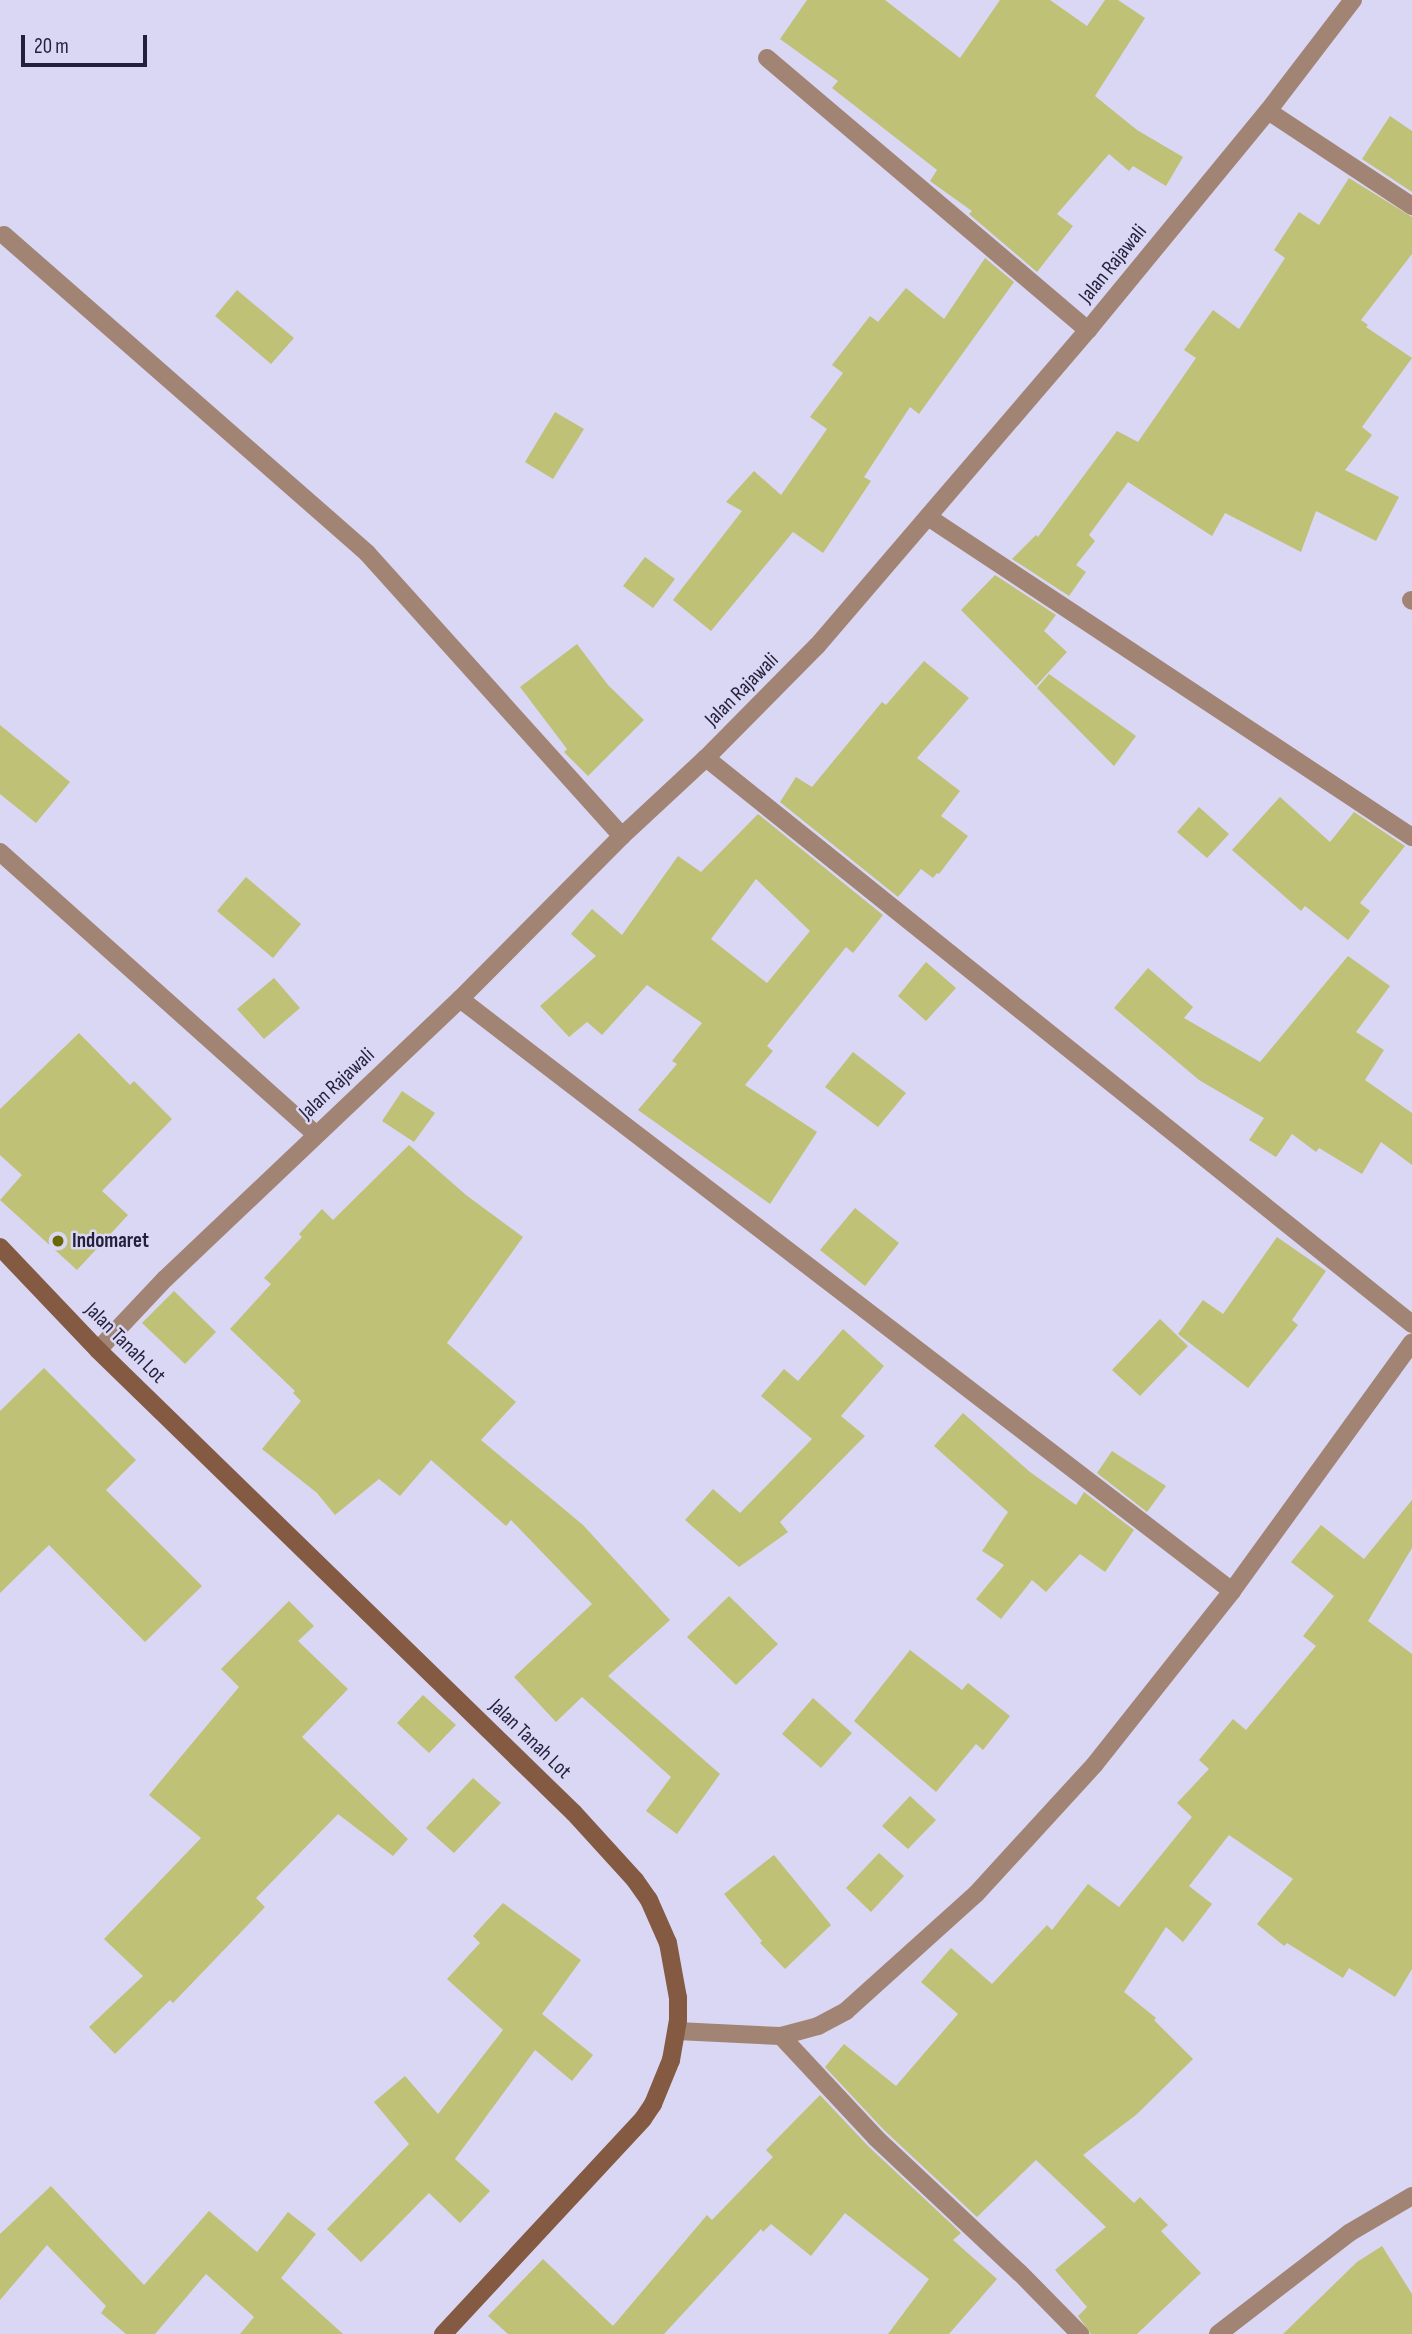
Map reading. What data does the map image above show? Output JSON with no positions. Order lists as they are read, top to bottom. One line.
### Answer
{"streets":{"main road":["Jalan Tanah Lot"],"street":["Jalan Rajawali"]},"crossings":[["Jalan Rajawali","Jalan Tanah Lot"]],"places":["Indomaret"],"scale_bar":"20 m"}
